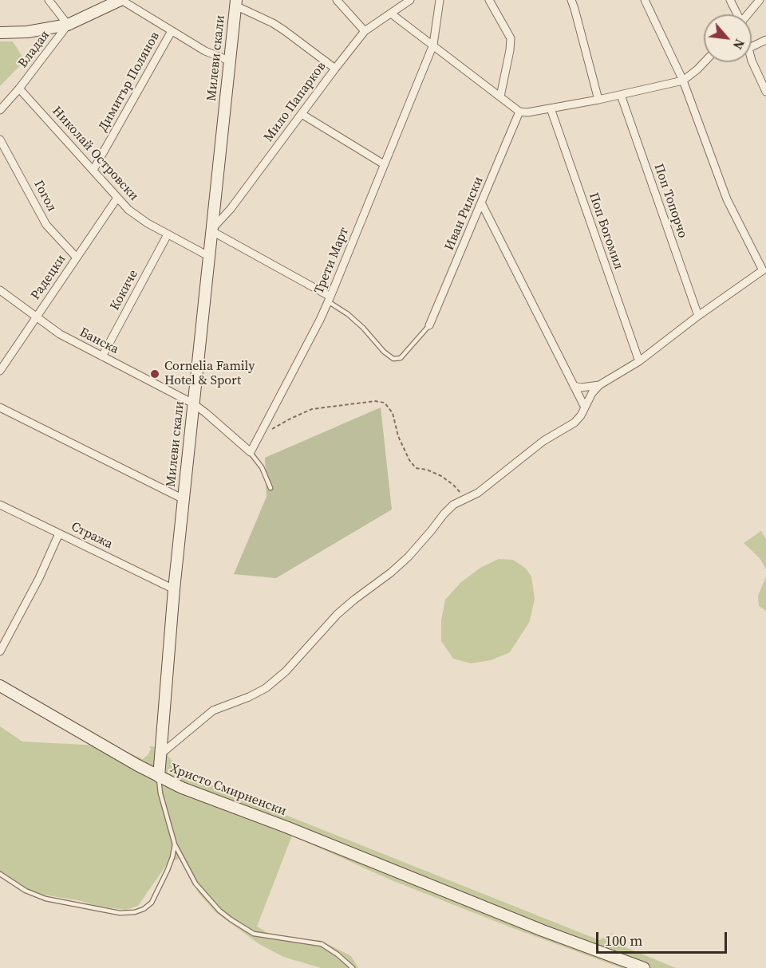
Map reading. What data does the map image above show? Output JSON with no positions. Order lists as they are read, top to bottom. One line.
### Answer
{"streets":{"street":["Владая","Милеви скали","Димитър Полянов","Мило Папарков","Николай Островски","Гогол","Поп Топорчо","Иван Рилски","Поп Богомил","Трети Март","Радецки","Кокиче","Банска","Стража","Христо Смирненски"]},"crossings":[["Владая","Николай Островски"],["Милеви скали","Мило Папарков"],["Милеви скали","Николай Островски"],["Милеви скали","Банска"],["Милеви скали","Стража"],["Милеви скали","Христо Смирненски"],["Димитър Полянов","Николай Островски"],["Николай Островски","Радецки"],["Николай Островски","Кокиче"],["Гогол","Радецки"],["Радецки","Банска"],["Кокиче","Банска"]],"places":["Cornelia Family Hotel & Sport"],"scale_bar":"100 m","north":"bottom right"}
